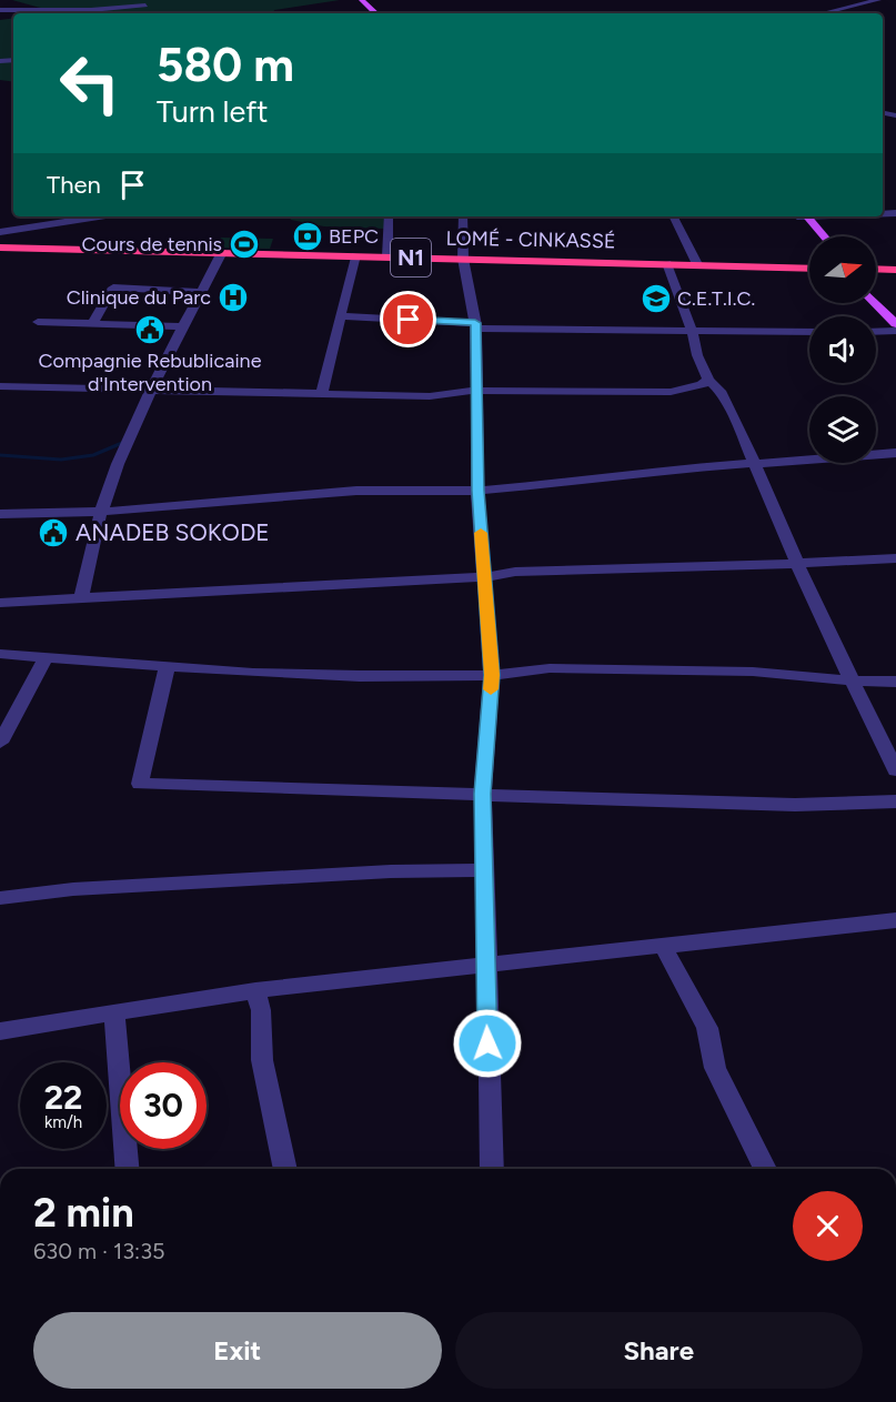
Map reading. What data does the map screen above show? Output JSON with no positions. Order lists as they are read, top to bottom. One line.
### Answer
{"streets":{"highway":["LOMÉ - CINKASSÉ","N1"]},"places":{"bank":["BEPC"],"sports":["Cours de tennis"],"hospital":["Clinique du Parc"],"school or university":["C.E.T.I.C."],"public building":["Compagnie Rebublicaine d'Intervention","ANADEB SOKODE"]},"north":"right","page":{"turn":["580 m","Turn left"],"then":"Then","speed":"22 km/h","limit":"30","heading":["2 min","630 m · 13:35"],"buttons":["Exit","Share"]}}
